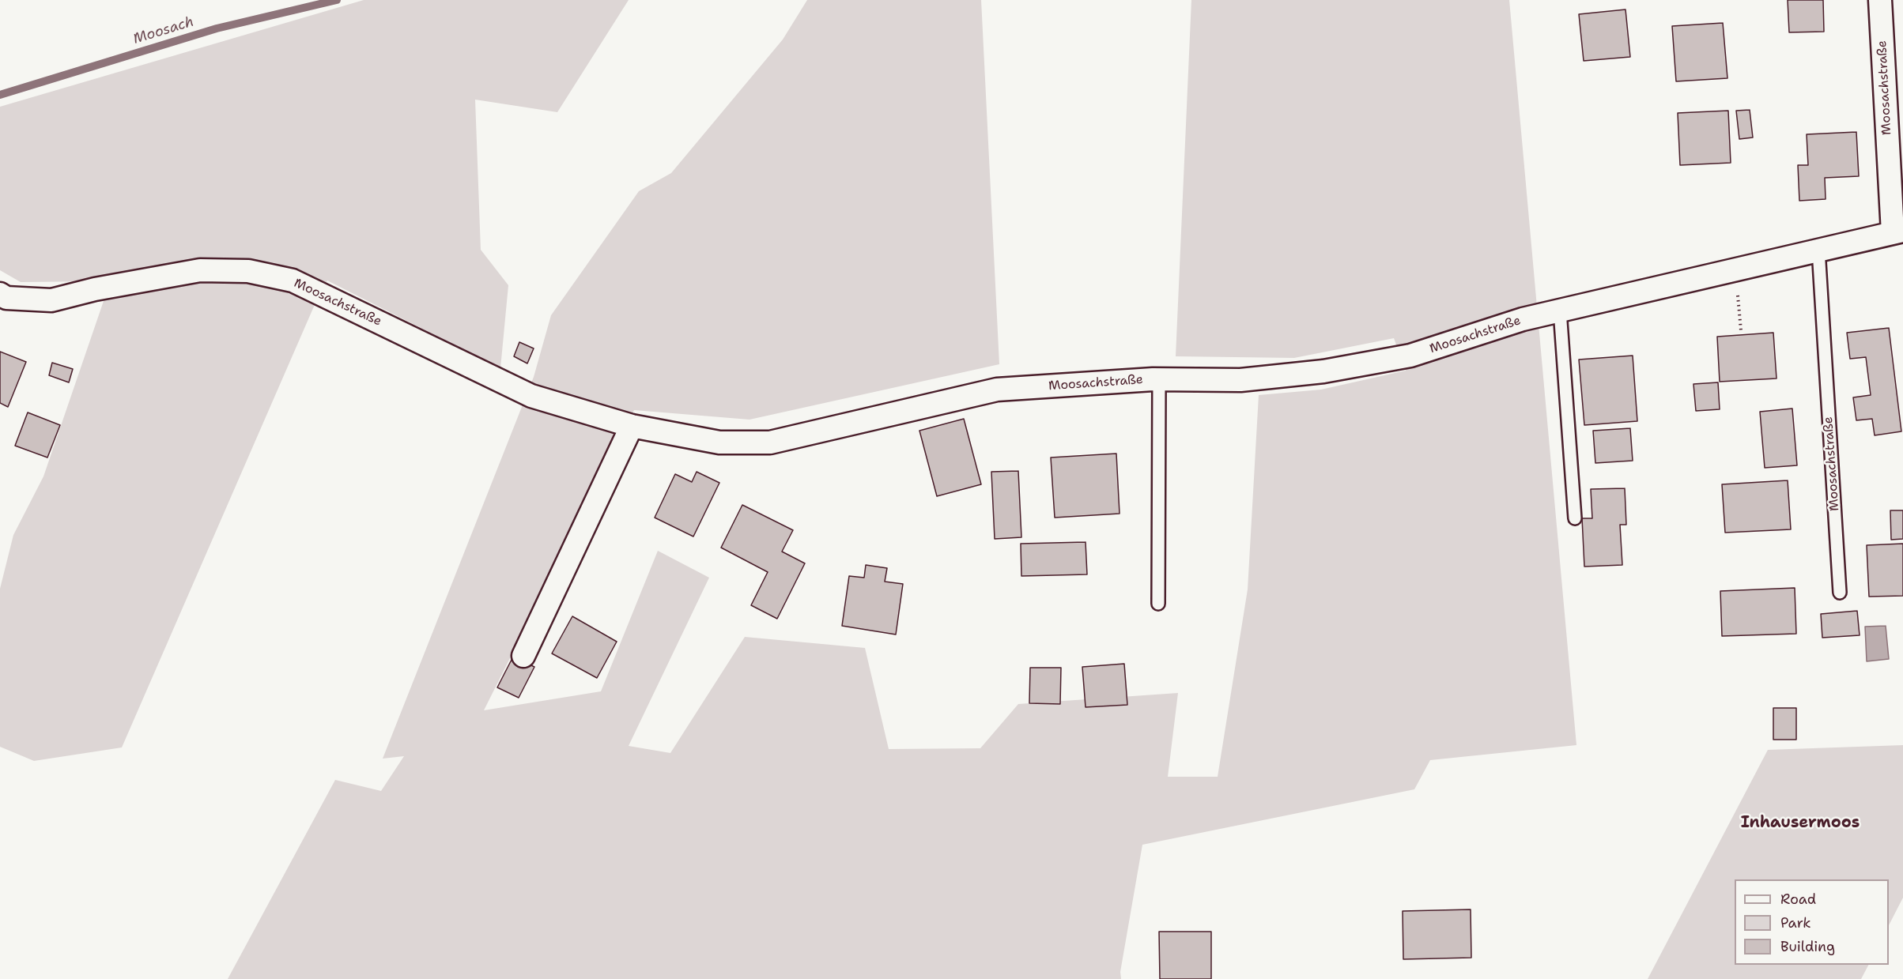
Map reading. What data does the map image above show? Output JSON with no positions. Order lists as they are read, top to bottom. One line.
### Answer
{"streets":{"street":["Moosachstraße"]},"districts":["Inhausermoos"],"water":["Moosach"],"legend":["Road","Park","Building"]}
